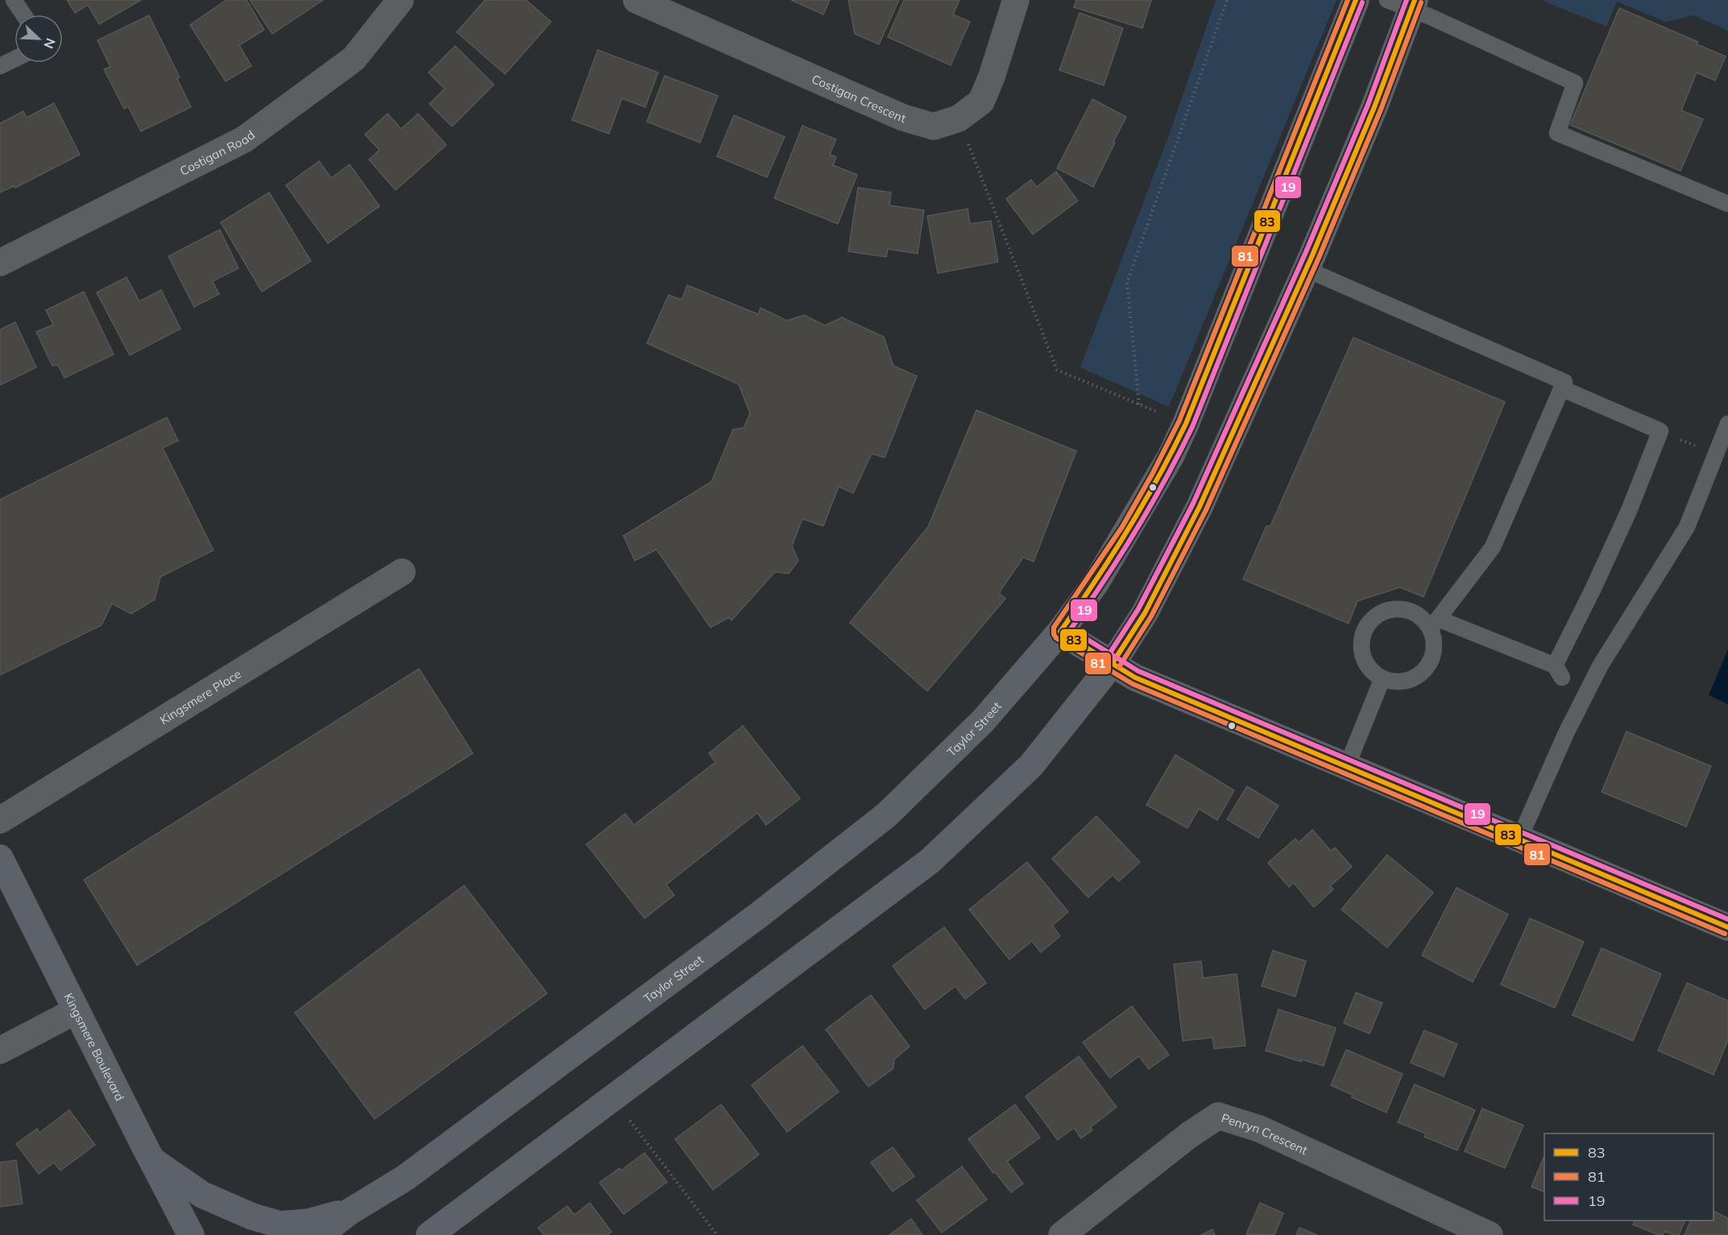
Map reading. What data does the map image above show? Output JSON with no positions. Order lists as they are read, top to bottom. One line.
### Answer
{"streets":{"main road":["Taylor Street","Kingsmere Boulevard"],"street":["Costigan Crescent","Costigan Road","Kingsmere Place","Penryn Crescent"]},"lines":["transit line 83","transit line 81","transit line 19"],"legend":["83","81","19"],"north":"bottom right"}
